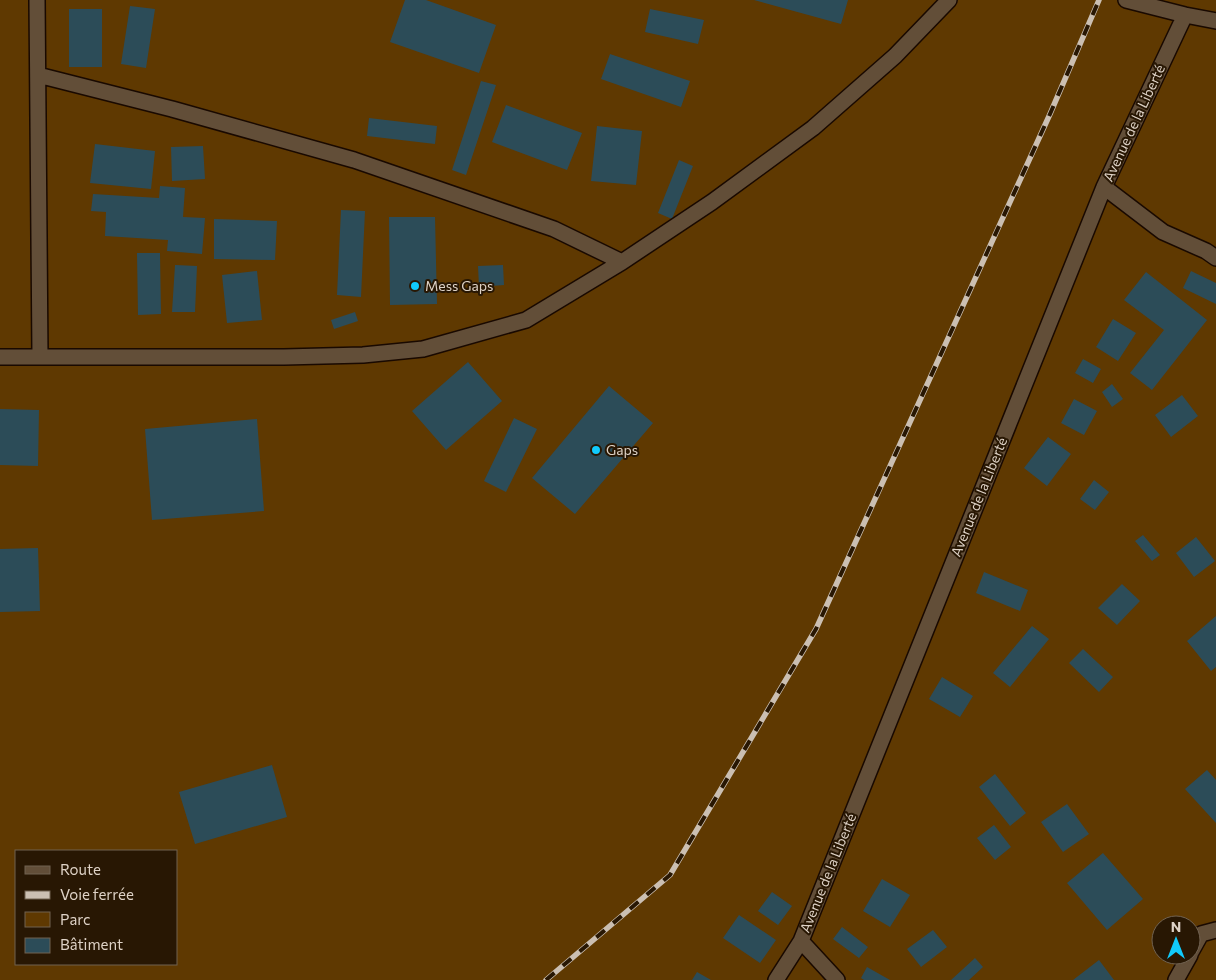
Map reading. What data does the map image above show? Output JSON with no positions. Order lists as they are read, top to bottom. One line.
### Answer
{"streets":{"street":["Avenue de la Liberté"]},"places":["Mess Gaps","Gaps"],"legend":["Route","Voie ferrée","Parc","Bâtiment"],"north":"top"}
